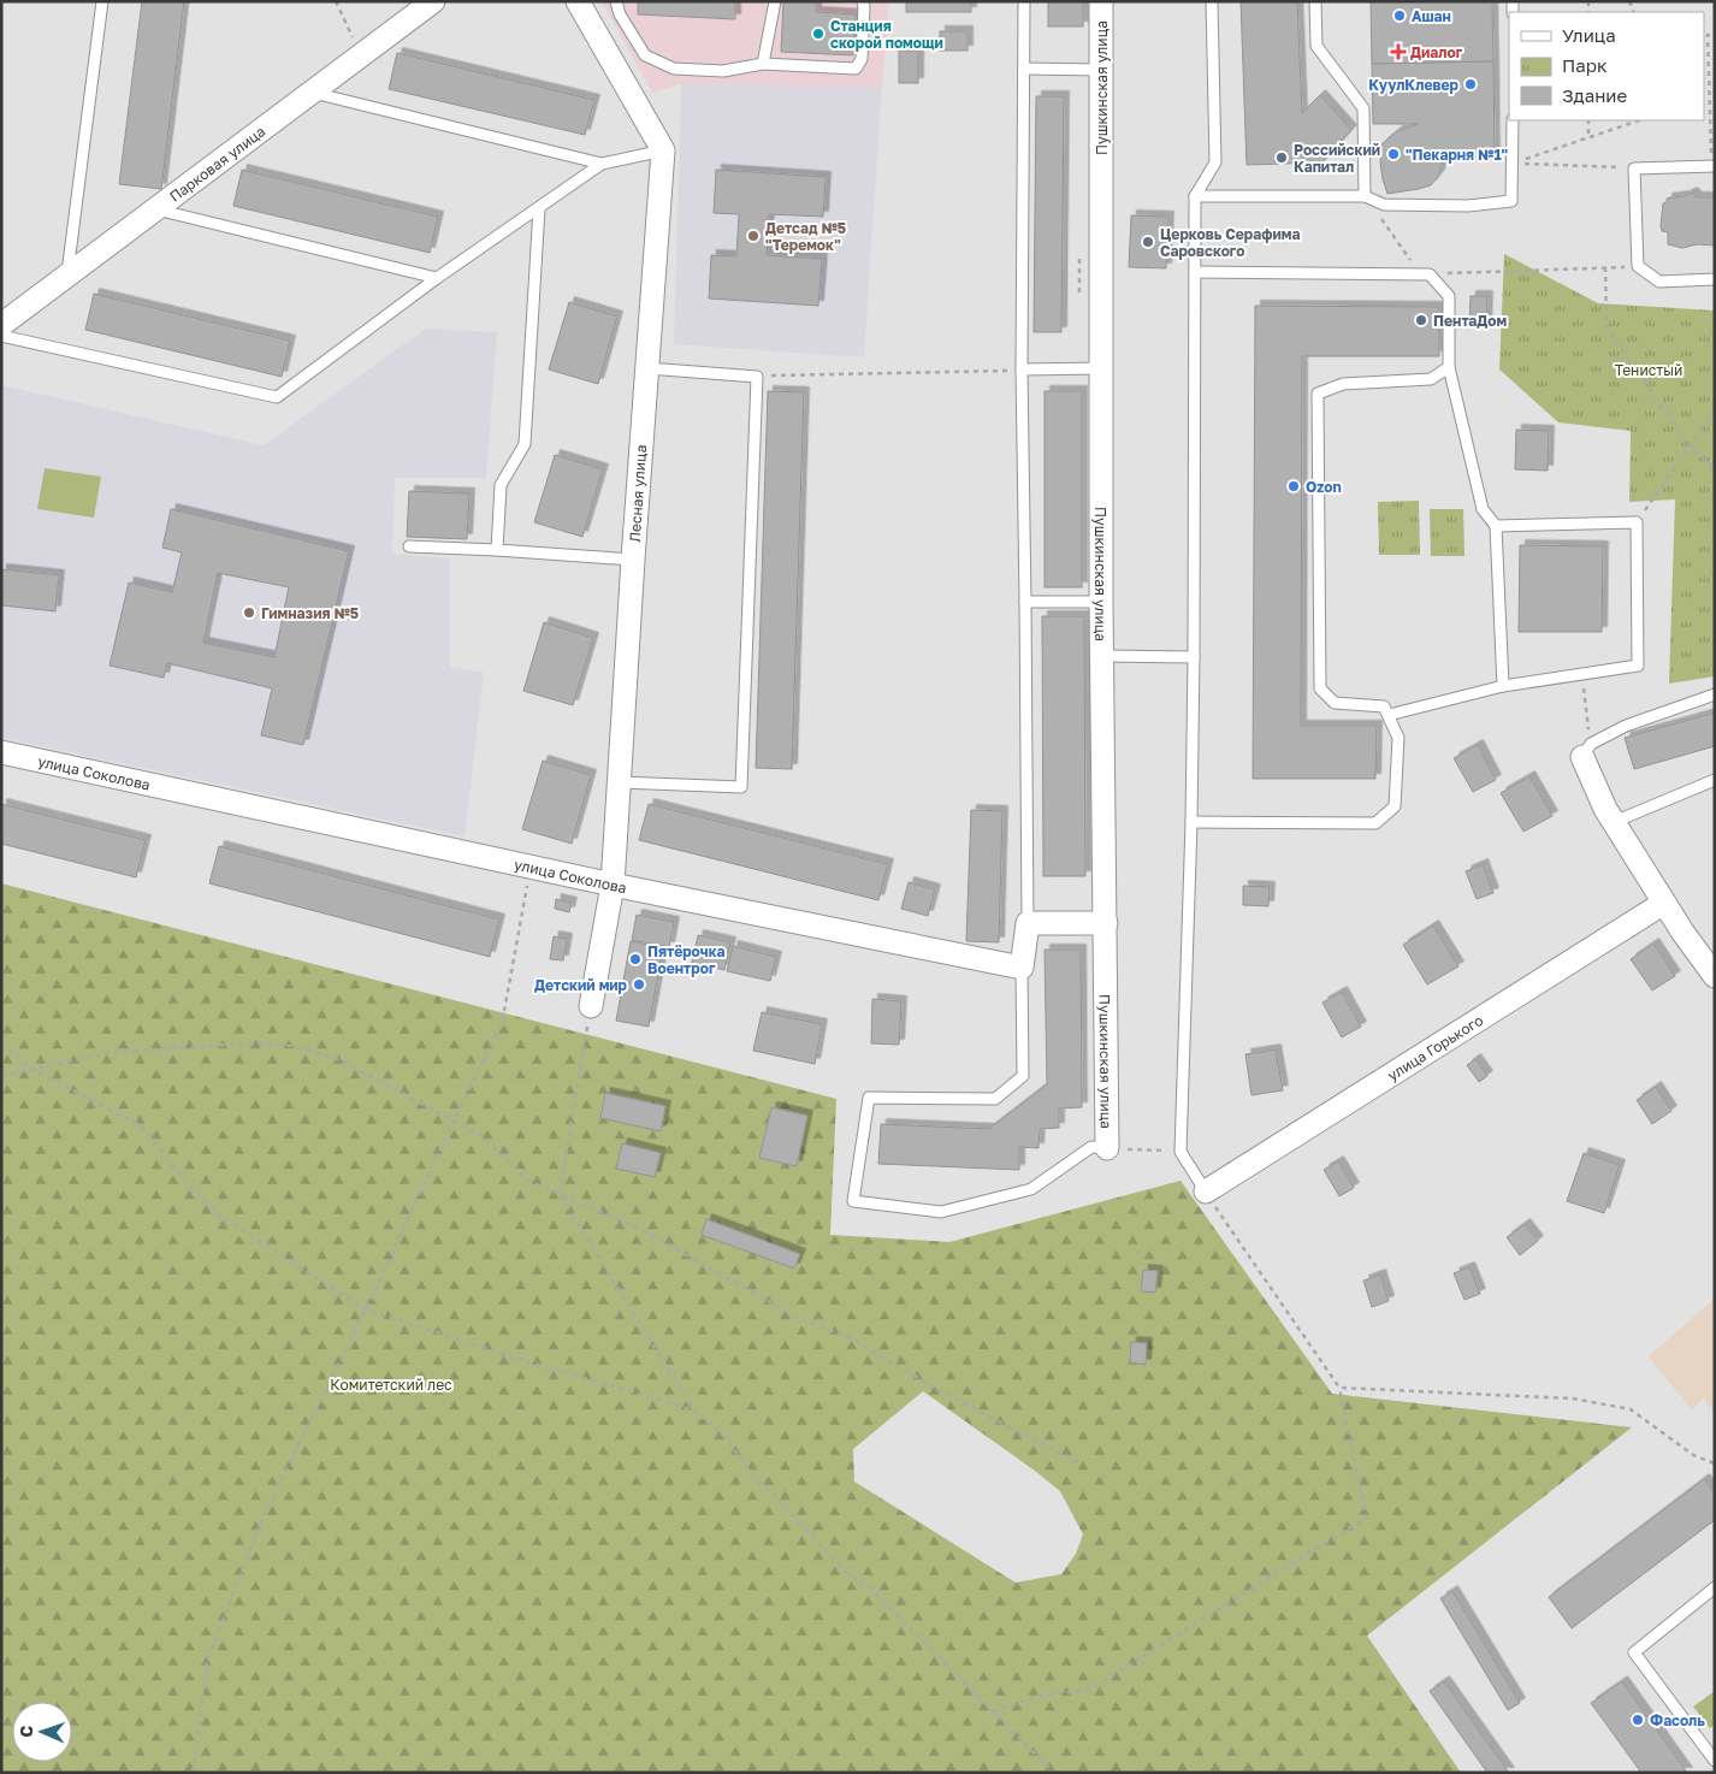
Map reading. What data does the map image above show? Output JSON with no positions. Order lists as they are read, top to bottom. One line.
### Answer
{"streets":{"street":["Пушкинская улица","Парковая улица","Лесная улица","улица Соколова","улица Горького"]},"crossings":[["Лесная улица","улица Соколова"]],"parks":["Тенистый","Комитетский лес"],"places":{"other":["Ашан","Станция скорой помощи","КуулКлевер","\"Пекарня №1\"","Российский Капитал","Детсад №5 \"Теремок\"","Церковь Серафима Саровского","ПентаДом","Ozon","Гимназия №5","Пятёрочка Воентрог","Детский мир","Фасоль"],"health":["Диалог"]},"legend":["Улица","Парк","Здание"],"north":"left"}
